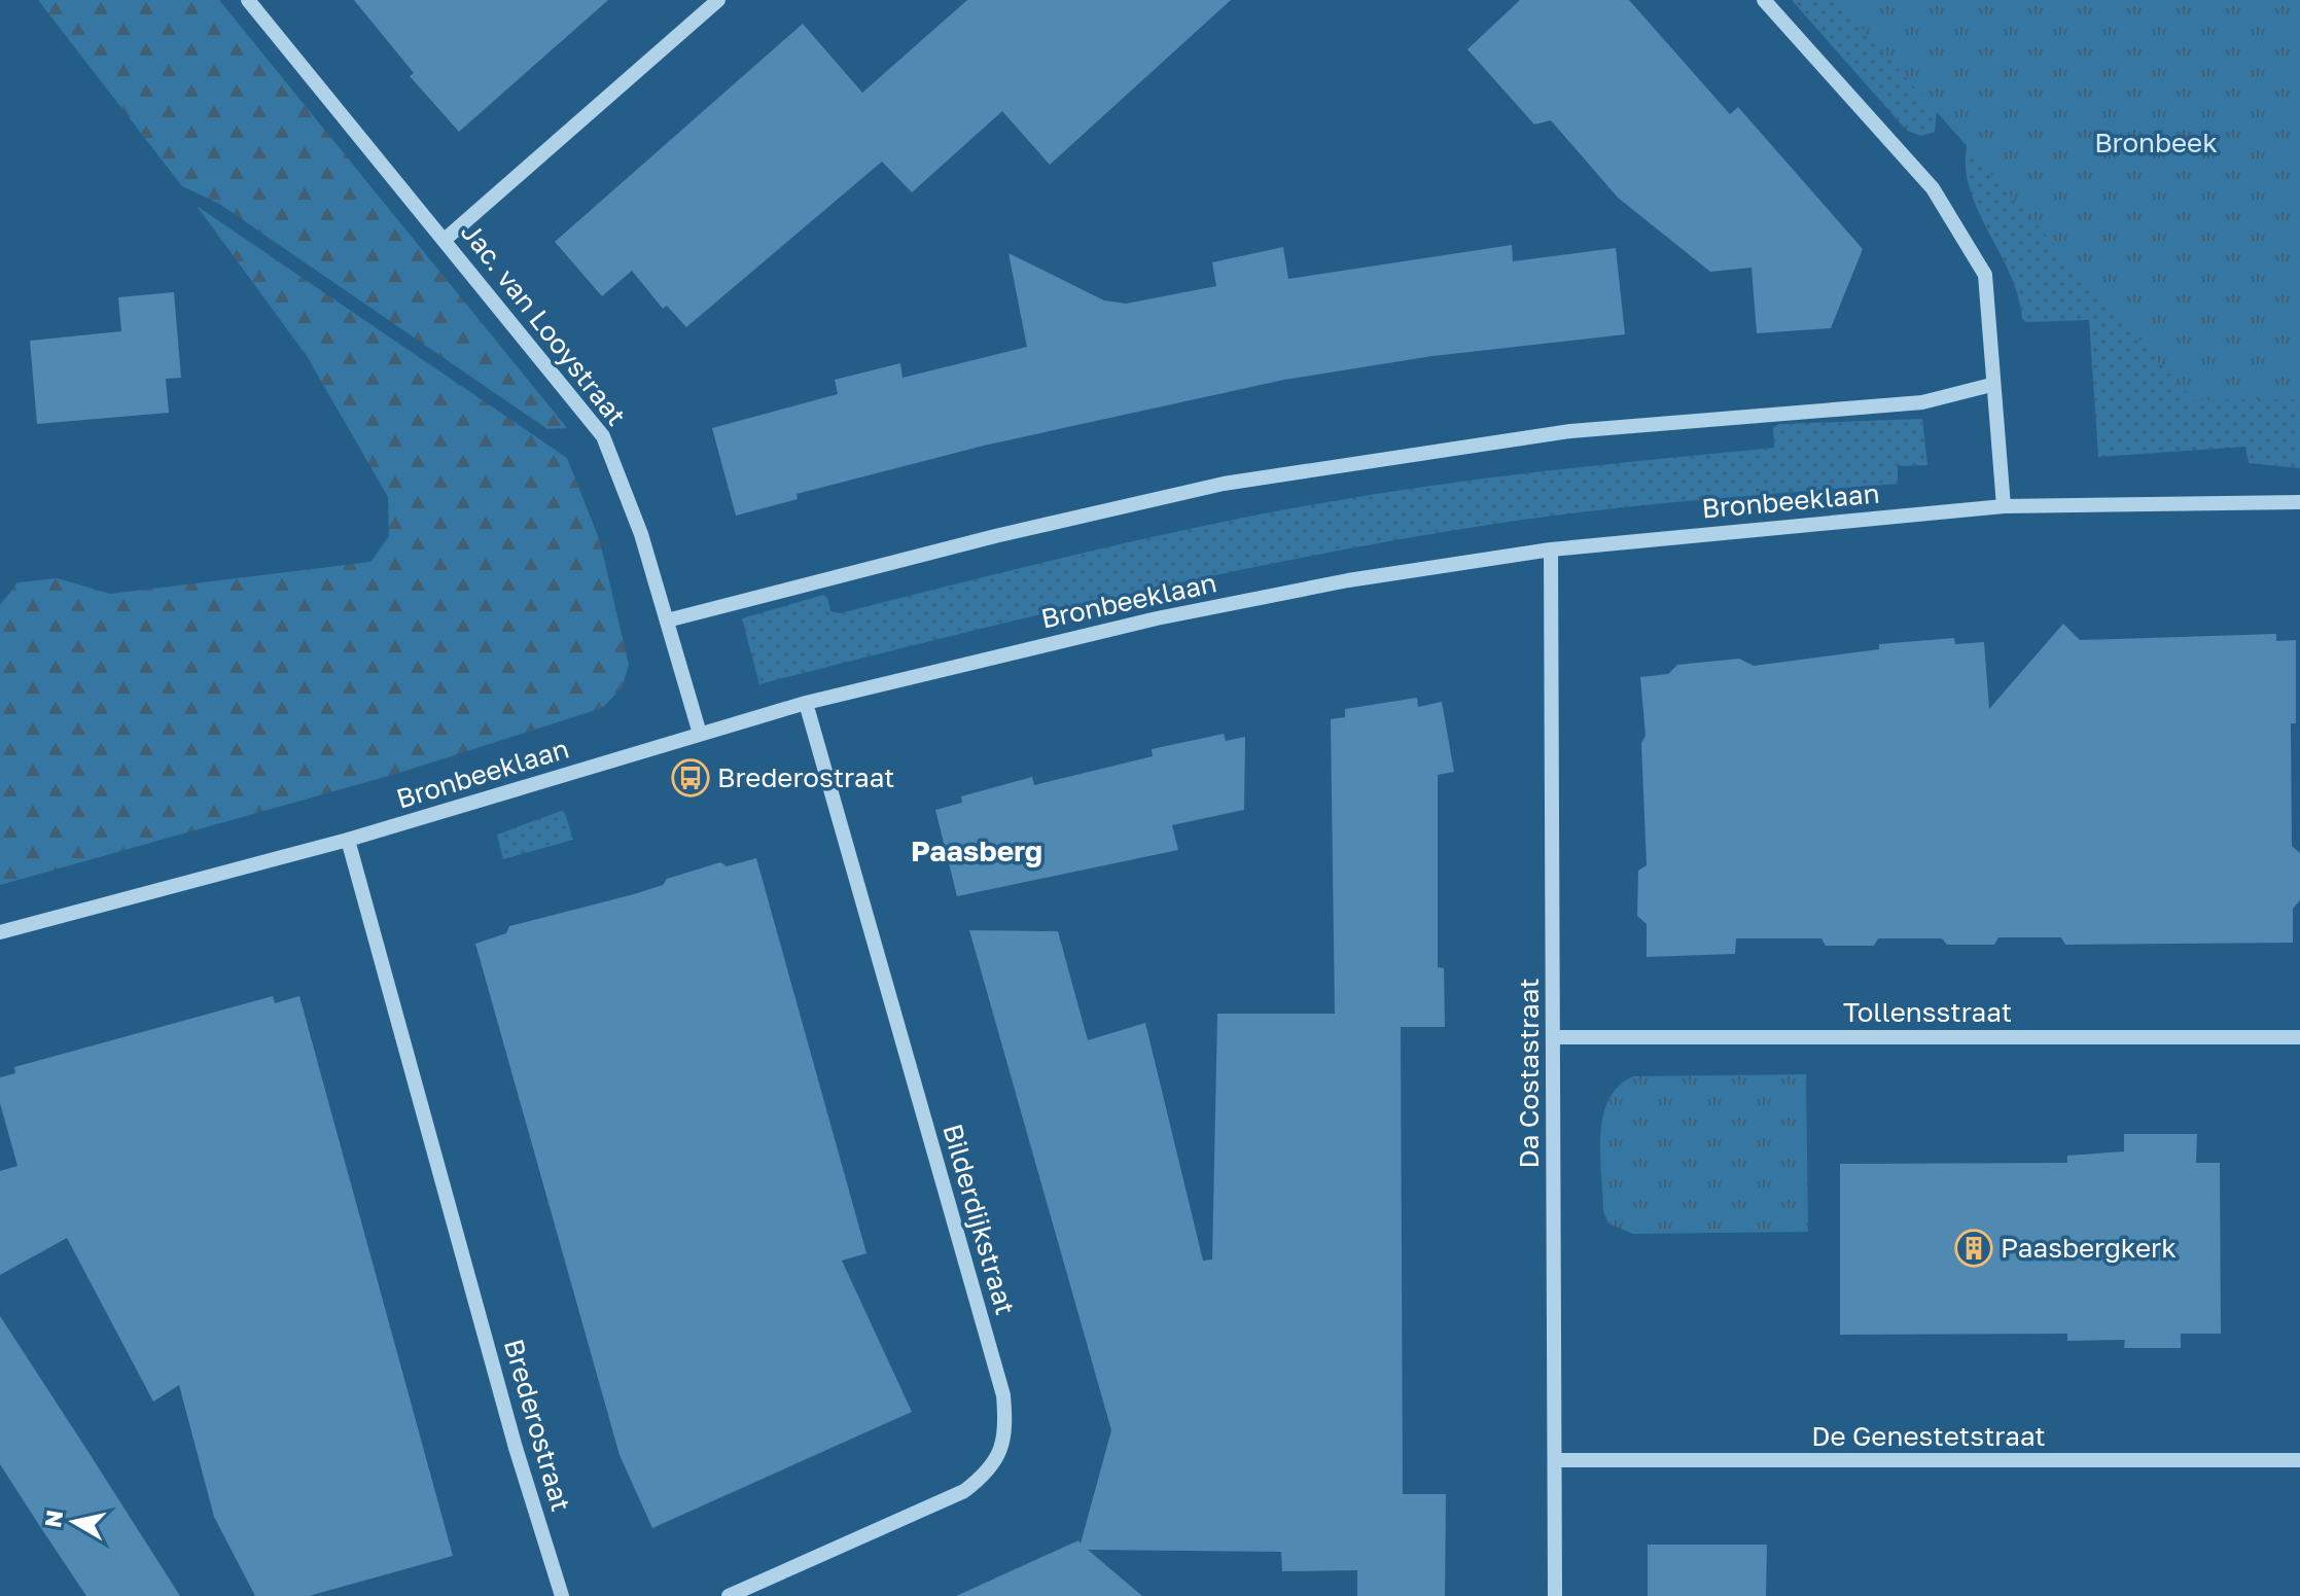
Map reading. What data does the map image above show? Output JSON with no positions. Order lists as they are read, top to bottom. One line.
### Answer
{"streets":{"street":["Jac. van Looystraat","Bronbeeklaan","Tollensstraat","Da Costastraat","Bilderdijkstraat","Brederostraat","De Genestetstraat"]},"crossings":[["Jac. van Looystraat","Bronbeeklaan"],["Bronbeeklaan","Da Costastraat"],["Bronbeeklaan","Bilderdijkstraat"],["Bronbeeklaan","Brederostraat"],["Tollensstraat","Da Costastraat"],["Da Costastraat","De Genestetstraat"]],"districts":["Paasberg"],"parks":["Bronbeek"],"places":{"bus stop":["Brederostraat"],"building":["Paasbergkerk"]},"north":"left"}
